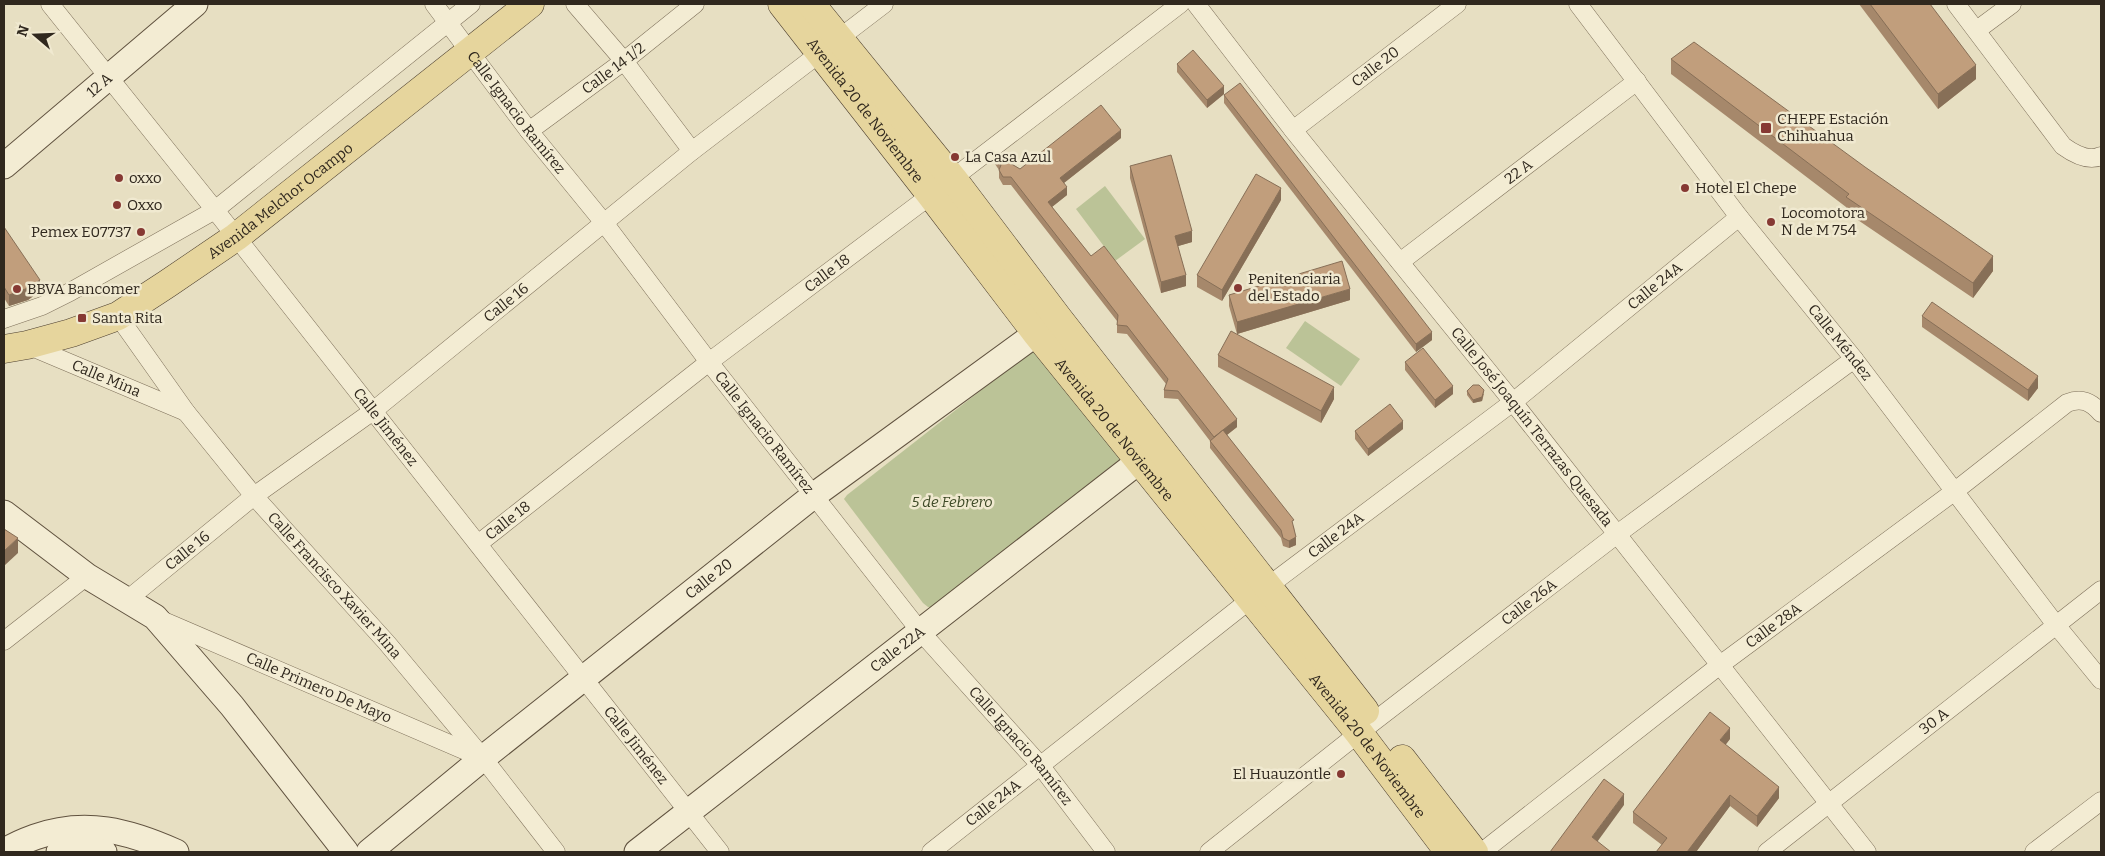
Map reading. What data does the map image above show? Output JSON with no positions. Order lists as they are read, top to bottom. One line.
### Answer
{"streets":{"main road":["Calle 20","12 A","Avenida 20 de Noviembre","Avenida Melchor Ocampo","Calle 22A","Calle Primero De Mayo"],"street":["Calle 14 1/2","Calle Ignacio Ramírez","22 A","Calle 18","Calle 24A","Calle 16","Calle Méndez","Calle Mina","Calle Jiménez","Calle José Joaquín Terrazas Quesada","Calle Francisco Xavier Mina","Calle 26A","Calle 28A","30 A"]},"crossings":[["Calle 20","Avenida 20 de Noviembre"],["Calle 20","Calle Ignacio Ramírez"],["Calle 20","Calle Jiménez"],["Calle 20","Calle José Joaquín Terrazas Quesada"],["Calle 20","Calle Francisco Xavier Mina"],["Calle 20","Calle Primero De Mayo"],["Calle 14 1/2","Calle Ignacio Ramírez"],["12 A","Calle Jiménez"],["Avenida 20 de Noviembre","Calle 18"],["Avenida 20 de Noviembre","Calle 24A"],["Avenida 20 de Noviembre","Calle 16"],["Avenida 20 de Noviembre","Calle 26A"],["Avenida 20 de Noviembre","Calle 22A"],["Calle Ignacio Ramírez","Avenida Melchor Ocampo"],["Calle Ignacio Ramírez","Calle 18"],["Calle Ignacio Ramírez","Calle 24A"],["Calle Ignacio Ramírez","Calle 16"],["Calle Ignacio Ramírez","Calle 22A"],["22 A","Calle Méndez"],["22 A","Calle José Joaquín Terrazas Quesada"],["Avenida Melchor Ocampo","Calle Mina"],["Avenida Melchor Ocampo","Calle Jiménez"],["Avenida Melchor Ocampo","Calle Francisco Xavier Mina"],["Calle 18","Calle Jiménez"],["Calle 24A","Calle Méndez"],["Calle 24A","Calle José Joaquín Terrazas Quesada"],["Calle 16","Calle Jiménez"],["Calle 16","Calle Francisco Xavier Mina"],["Calle 16","Calle Primero De Mayo"],["Calle Méndez","Calle 26A"],["Calle Méndez","Calle 28A"],["Calle Méndez","30 A"],["Calle Mina","Calle Francisco Xavier Mina"],["Calle Jiménez","Calle 22A"],["Calle José Joaquín Terrazas Quesada","Calle 26A"],["Calle José Joaquín Terrazas Quesada","Calle 28A"],["Calle José Joaquín Terrazas Quesada","30 A"],["Calle Francisco Xavier Mina","Calle Primero De Mayo"]],"parks":["5 de Febrero"],"places":{"transit":["CHEPE Estación Chihuahua","Santa Rita"],"other":["La Casa Azul","oxxo","Hotel El Chepe","Oxxo","Locomotora N de M 754","Pemex E07737","Penitenciaria del Estado","BBVA Bancomer","El Huauzontle"]},"north":"left"}
